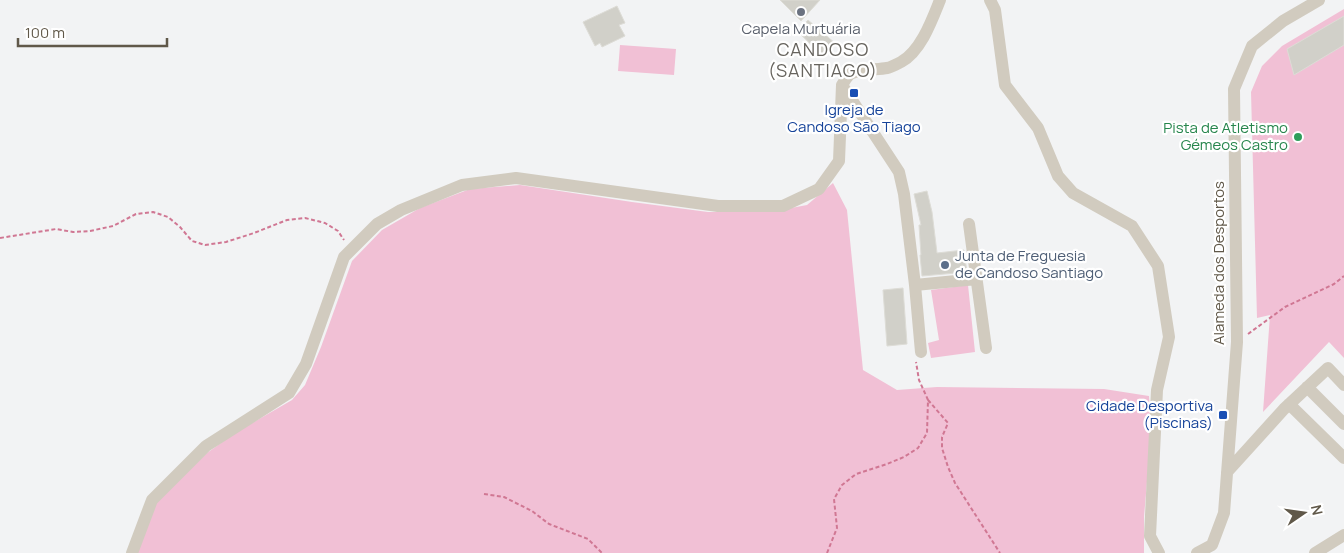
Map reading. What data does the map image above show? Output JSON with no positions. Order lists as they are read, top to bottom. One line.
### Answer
{"streets":{"street":["Alameda dos Desportos"]},"districts":["CANDOSO (SANTIAGO)"],"places":{"other":["Capela Murtuária","Pista de Atletismo Gémeos Castro","Junta de Freguesia de Candoso Santiago"],"transit":["Igreja de Candoso São Tiago","Cidade Desportiva (Piscinas)"]},"scale_bar":"100 m","north":"right"}
